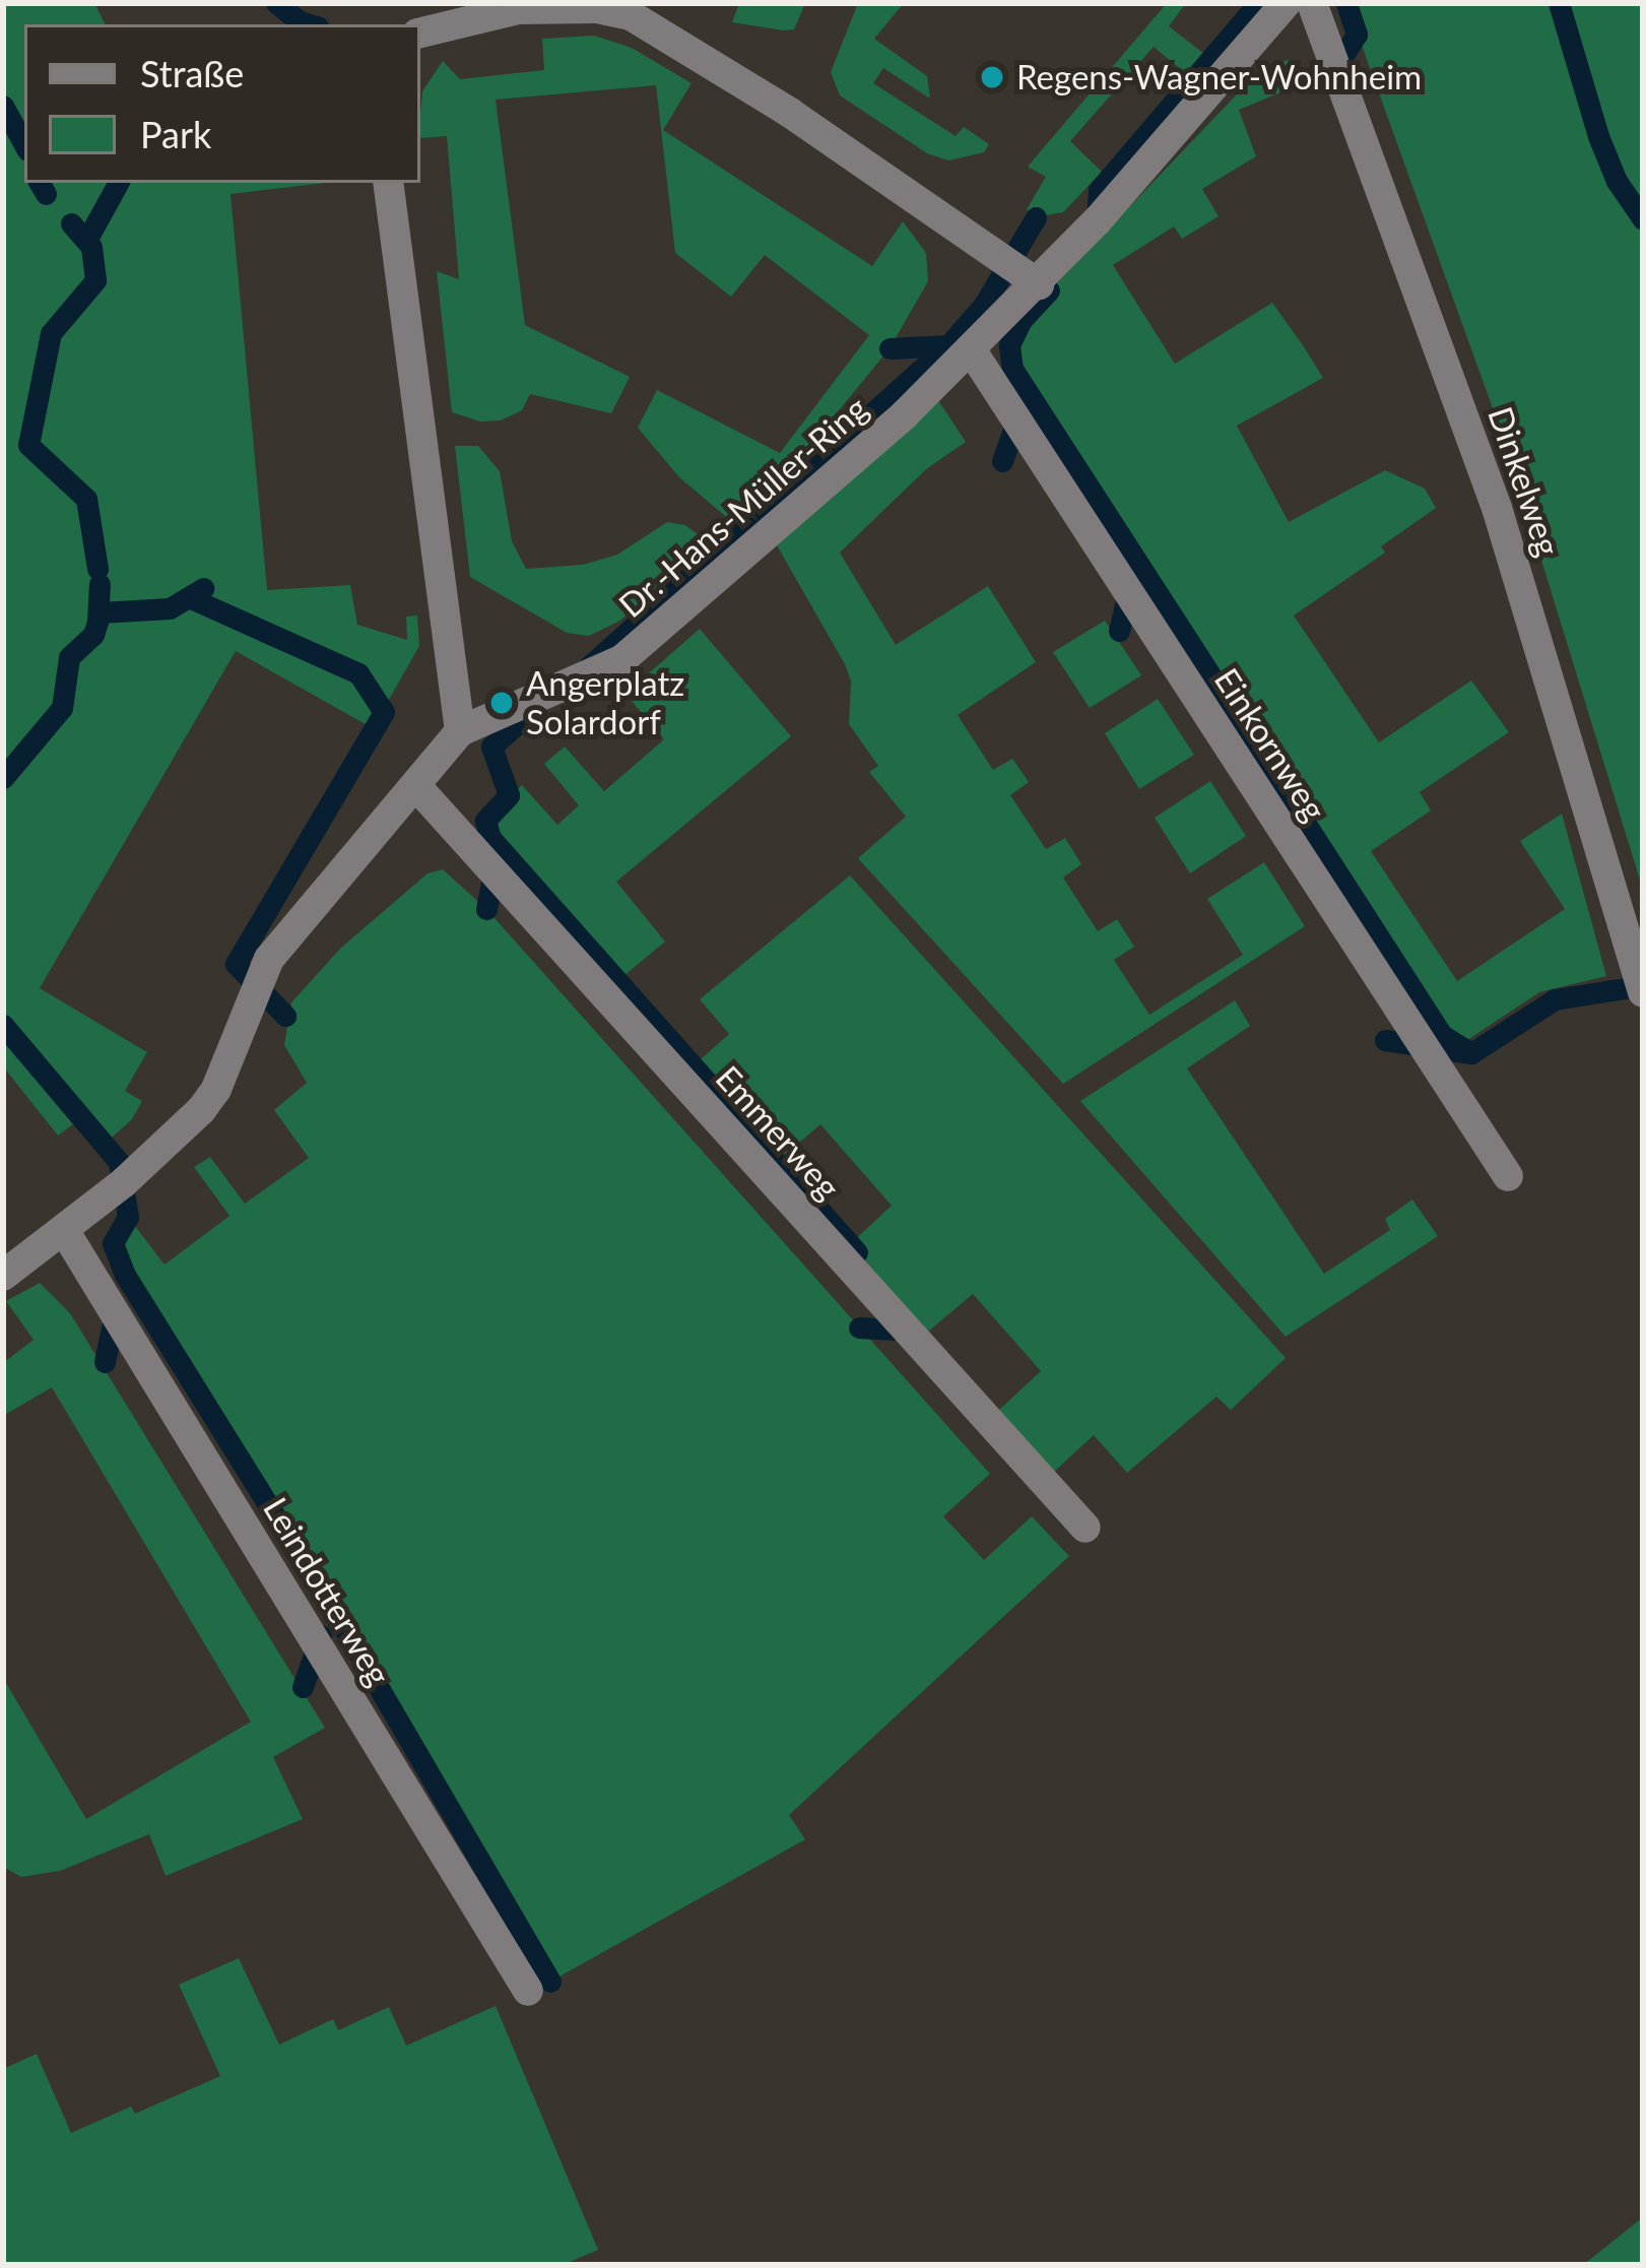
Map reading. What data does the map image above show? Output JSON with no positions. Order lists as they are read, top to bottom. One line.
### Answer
{"streets":{"street":["Dinkelweg","Dr.-Hans-Müller-Ring","Einkornweg","Emmerweg","Leindotterweg"]},"crossings":[["Dr.-Hans-Müller-Ring","Einkornweg"],["Dr.-Hans-Müller-Ring","Emmerweg"],["Dr.-Hans-Müller-Ring","Leindotterweg"]],"places":["Regens-Wagner-Wohnheim","Angerplatz Solardorf"],"legend":["Straße","Park"]}
